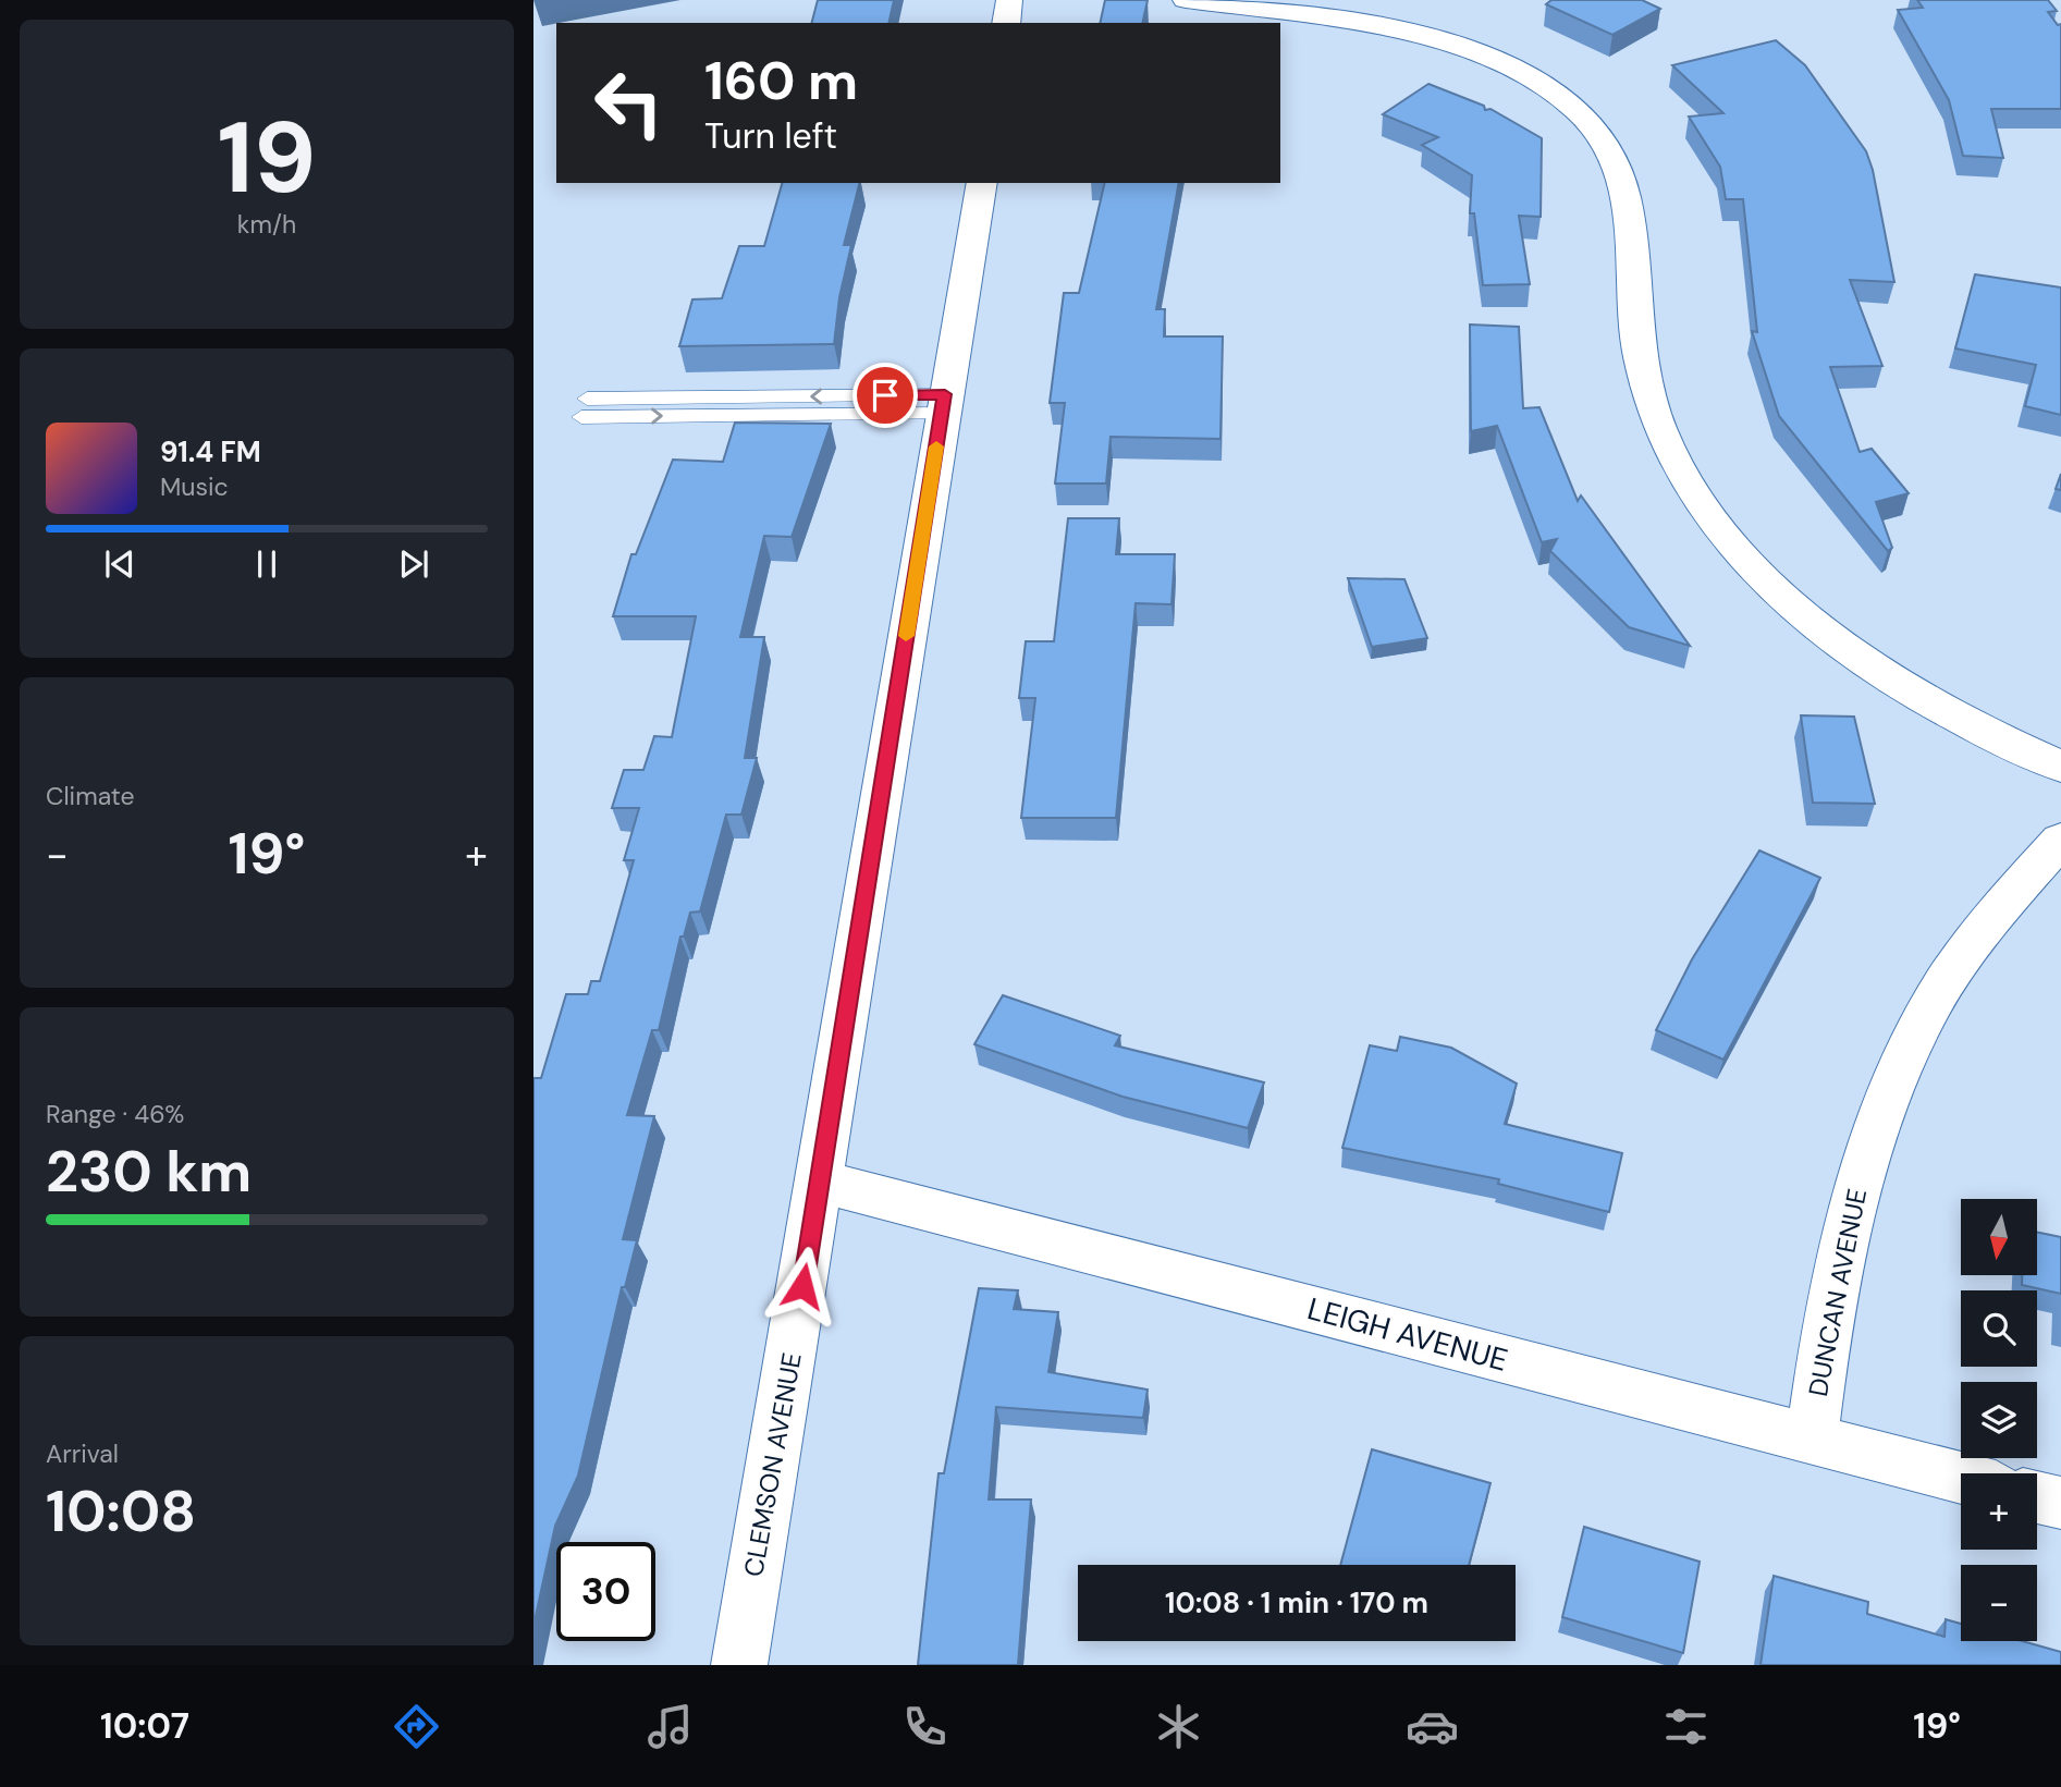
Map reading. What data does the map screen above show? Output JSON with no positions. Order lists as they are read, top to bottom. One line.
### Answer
{"streets":{"street":["DUNCAN AVENUE","LEIGH AVENUE","CLEMSON AVENUE"]},"crossings":[["DUNCAN AVENUE","LEIGH AVENUE"],["LEIGH AVENUE","CLEMSON AVENUE"]],"north":"bottom","page":{"tile":[["19","km/h"],"Climate",["Range · 46%","230 km"],["Arrival","10:08"]],"turn":["160 m","Turn left"],"song":["91.4 FM","Music"],"heat":["−","19°","+"],"map_buttons":["+","−"],"limit":"30","trip":"10:08 · 1 min · 170 m","tabs":["10:07","19°"]}}
